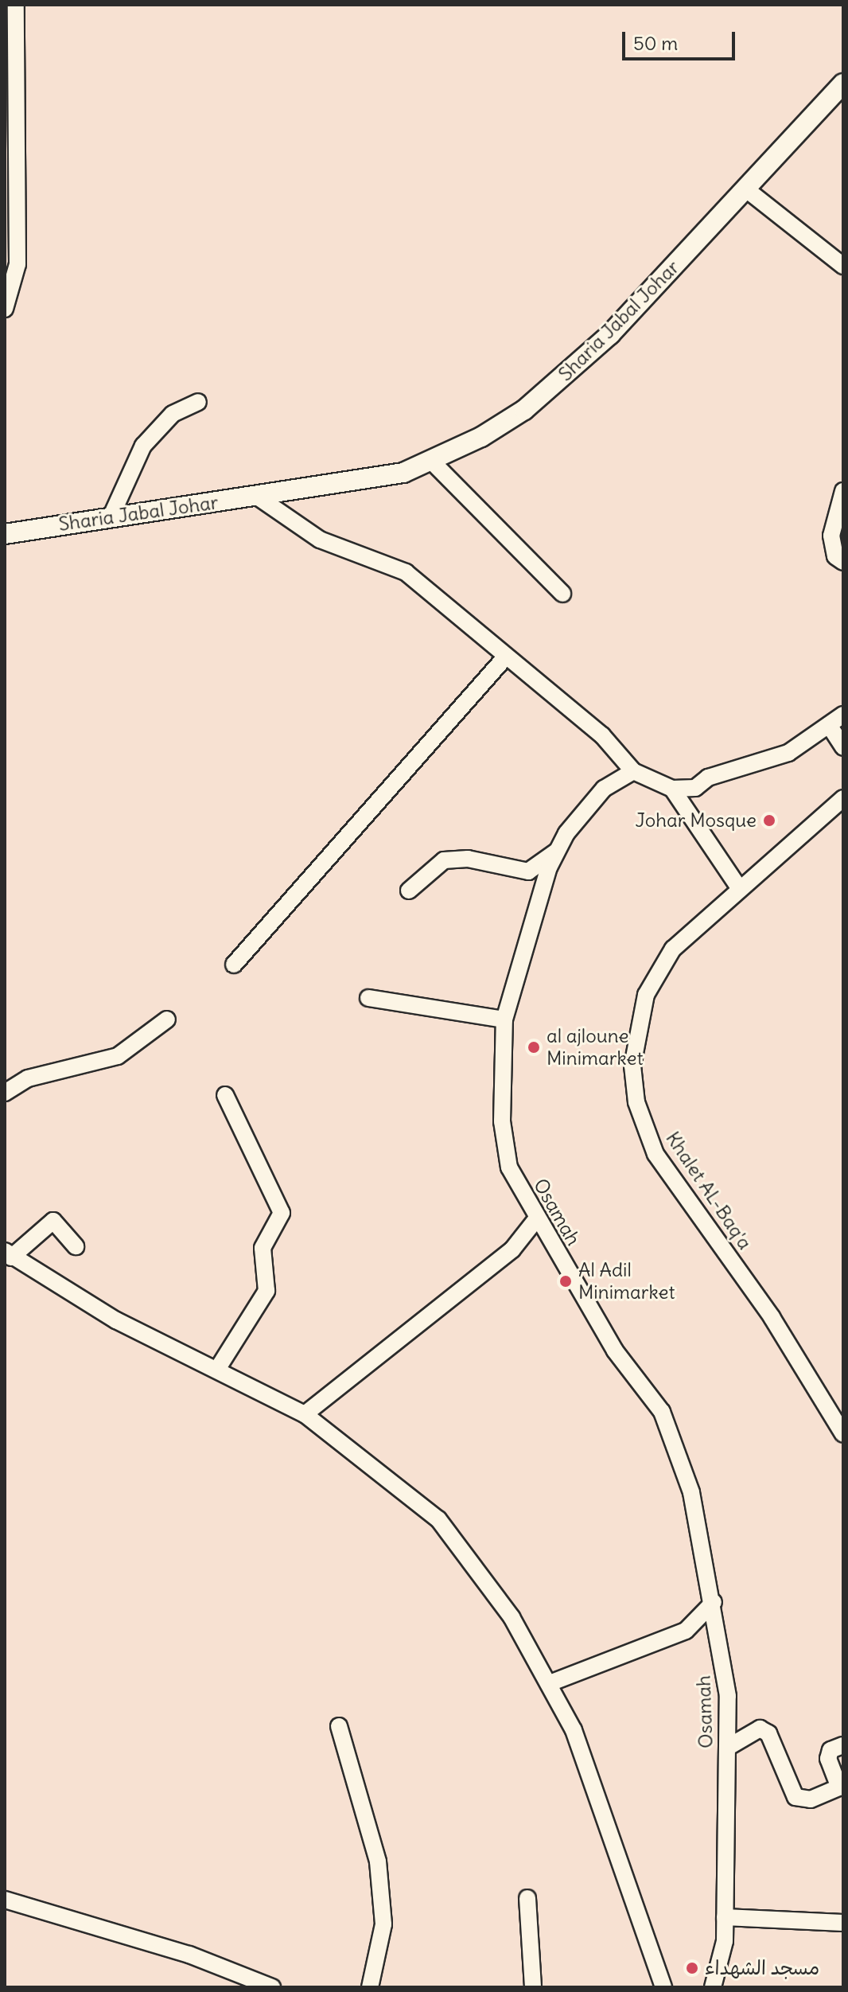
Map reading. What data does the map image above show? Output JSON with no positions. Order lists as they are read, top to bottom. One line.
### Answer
{"streets":{"street":["Sharia Jabal Johar","Khalet AL-Baq'a","Osamah"]},"places":["Johar Mosque","al ajloune Minimarket","Al Adil Minimarket","مسجد الشهداء"],"scale_bar":"50 m"}
